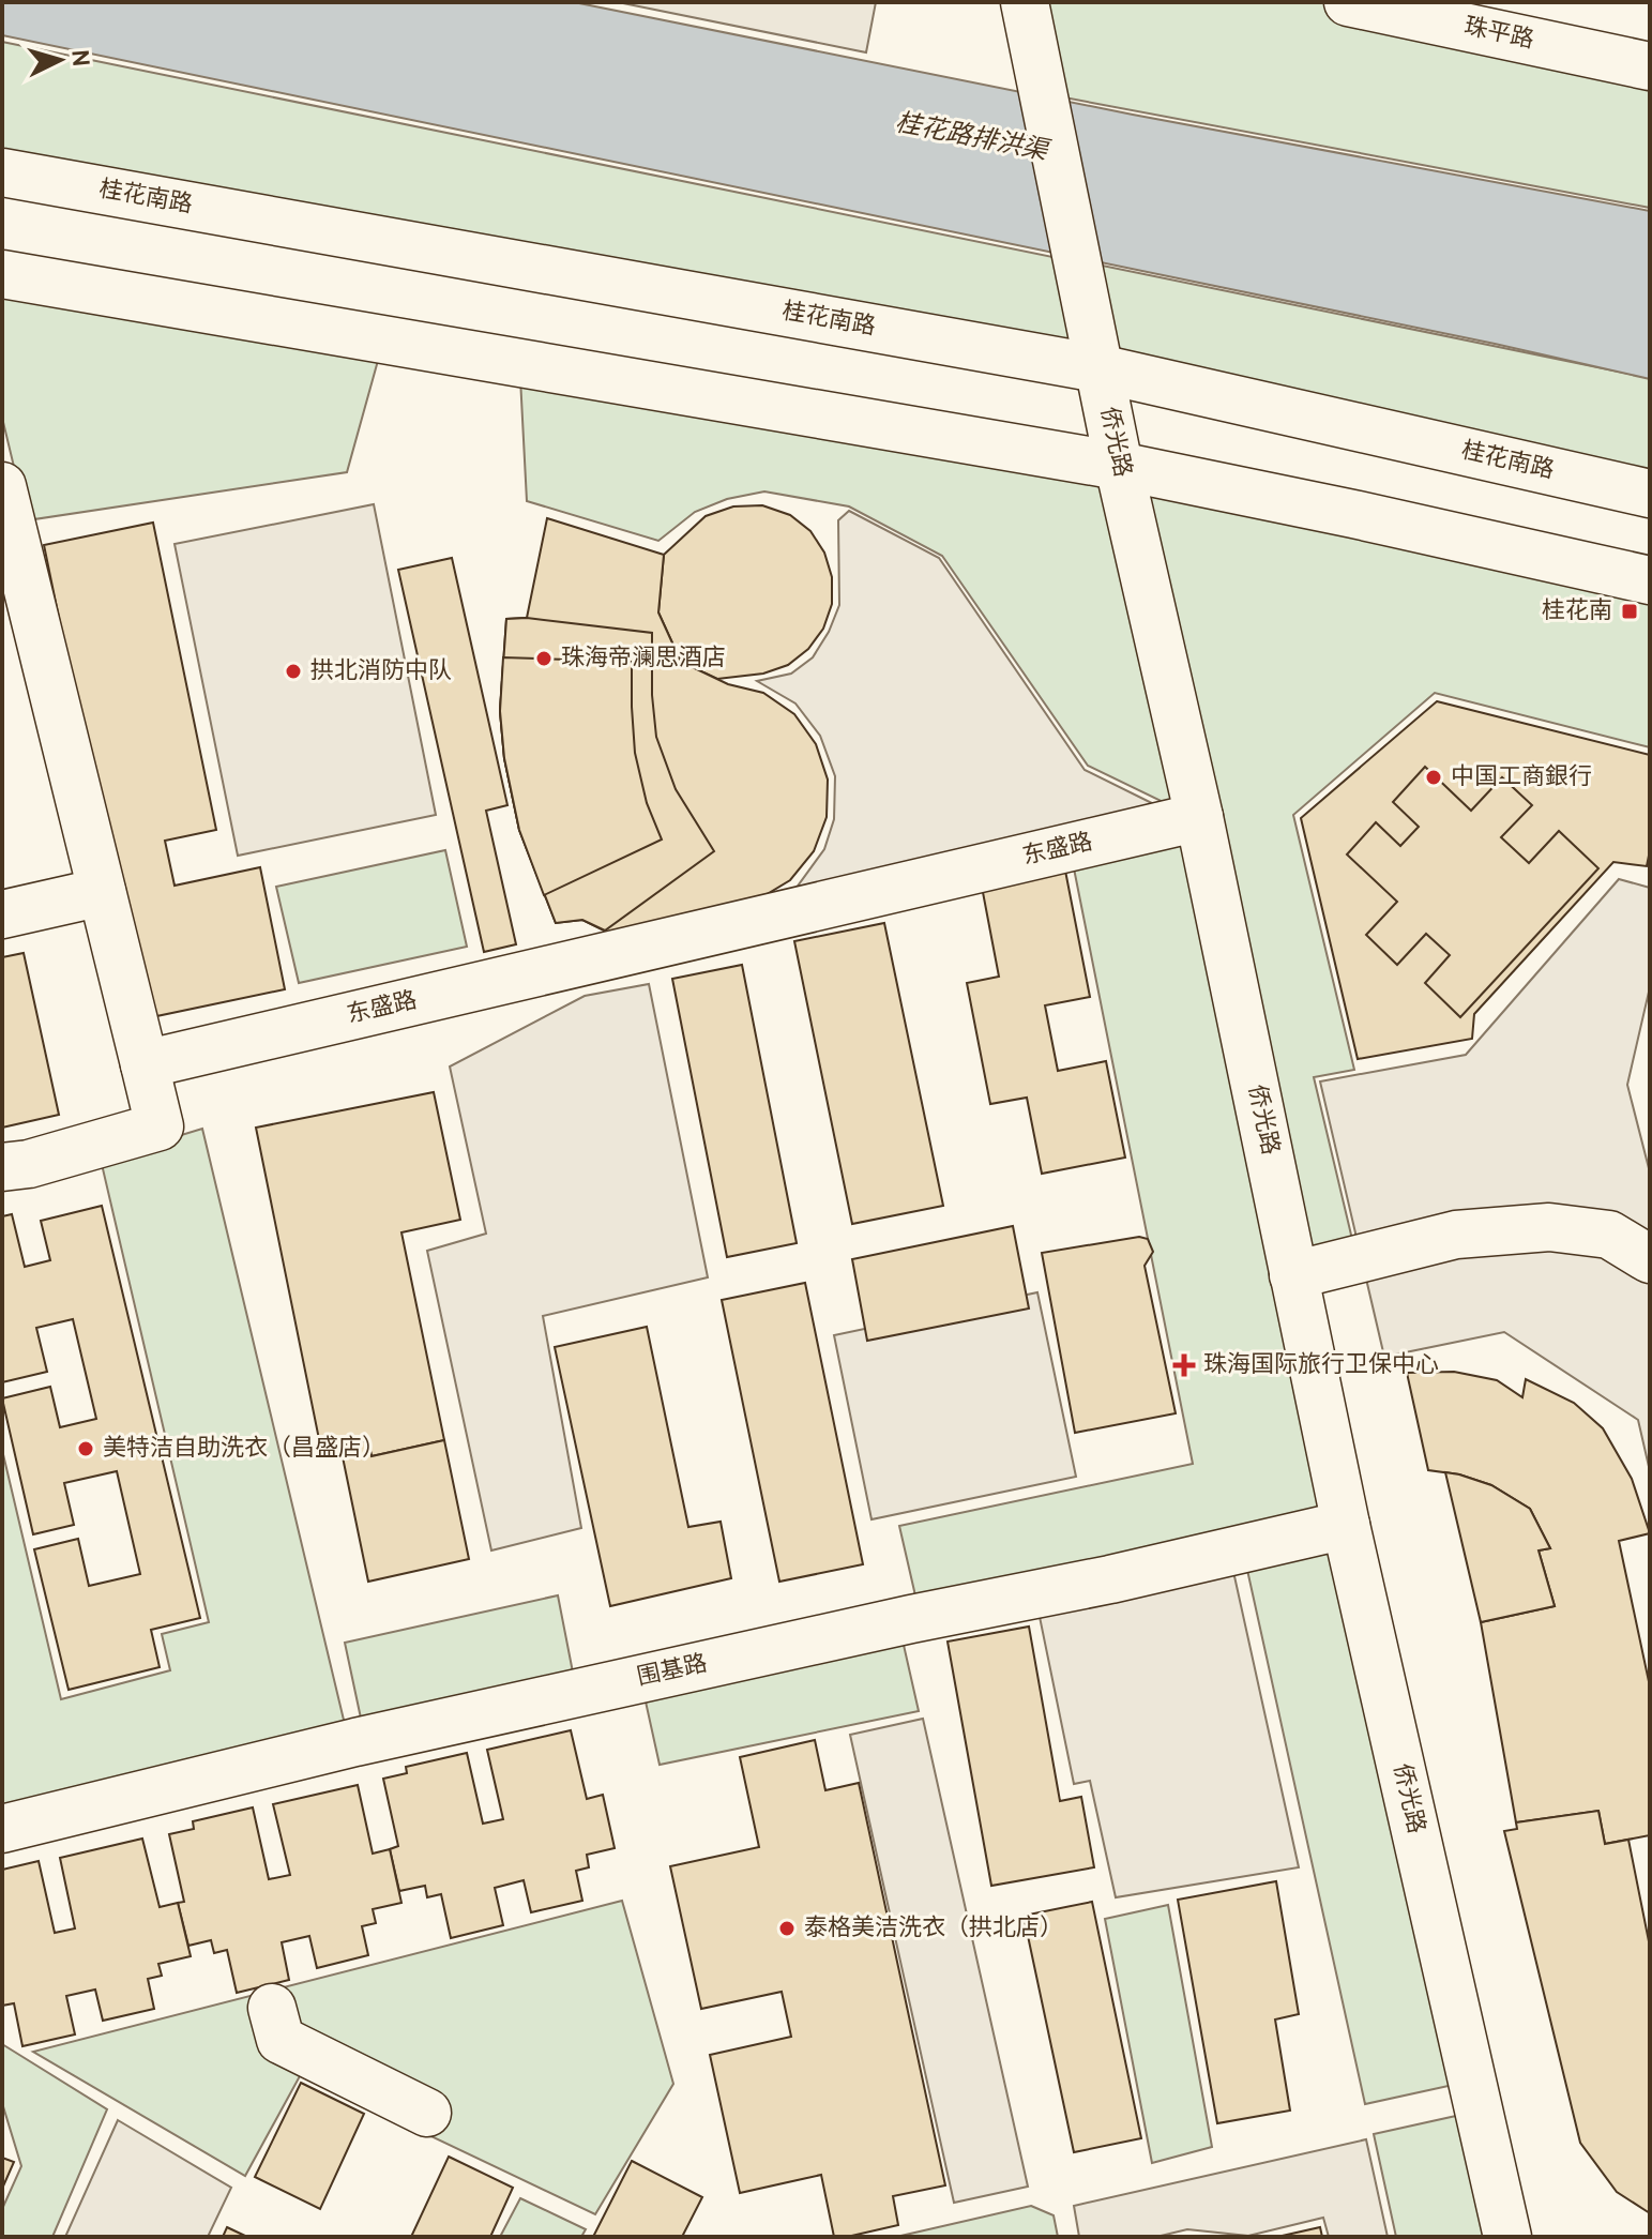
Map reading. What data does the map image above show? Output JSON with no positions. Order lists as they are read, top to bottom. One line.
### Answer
{"streets":{"street":["珠平路","桂花南路","侨光路","东盛路","围基路"]},"crossings":[["桂花南路","侨光路"],["侨光路","东盛路"],["侨光路","围基路"]],"water":["桂花路排洪渠"],"places":{"transit":["桂花南"],"other":["珠海帝澜思酒店","拱北消防中队","中国工商銀行","美特洁自助洗衣（昌盛店）","泰格美洁洗衣（拱北店）"],"health":["珠海国际旅行卫保中心"]},"north":"right"}
